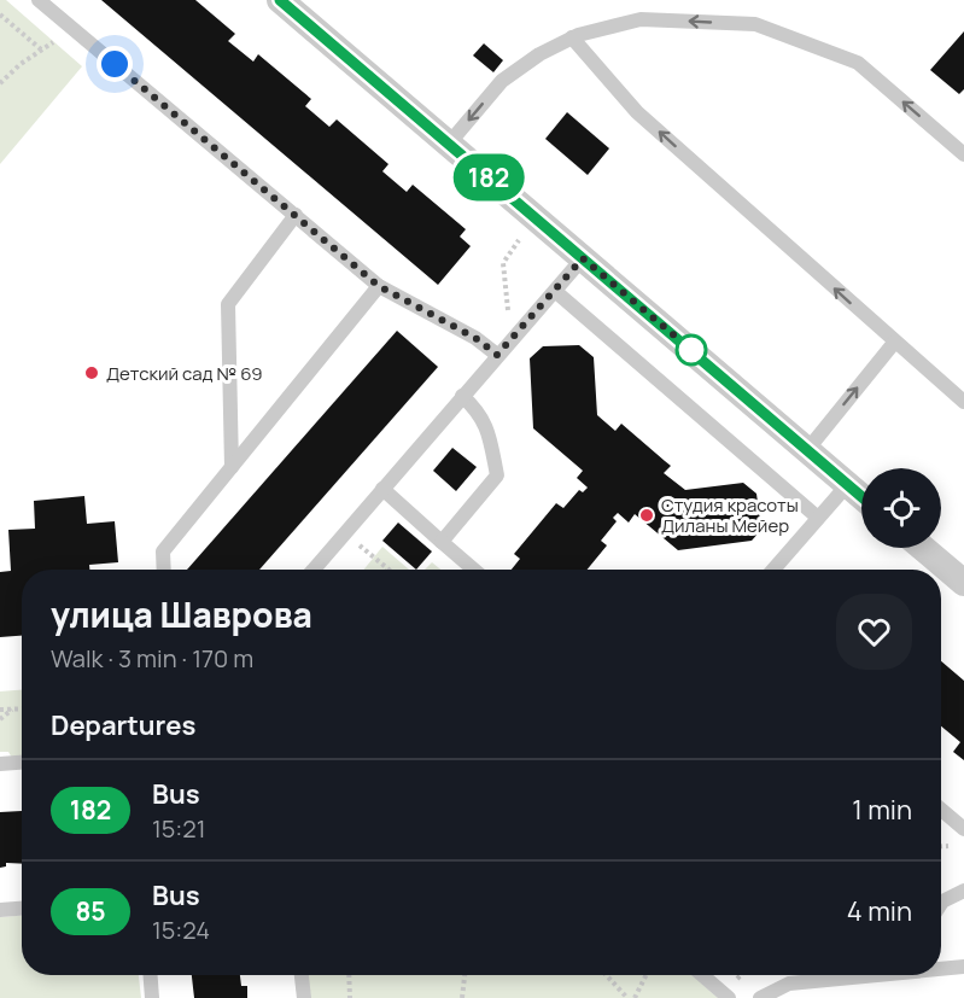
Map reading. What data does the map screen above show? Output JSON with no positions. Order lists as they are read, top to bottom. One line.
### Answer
{"places":["Детский сад № 69","Студия красоты Диланы Мейер"],"lines":["bus line 182"],"page":{"on_map":"182","heading":[["улица Шаврова","Walk · 3 min · 170 m"],"Departures"],"list":[{"mark":"182","name":"Bus","note":"15:21","value":"1 min"},{"mark":"85","name":"Bus","note":"15:24","value":"4 min"}]}}
